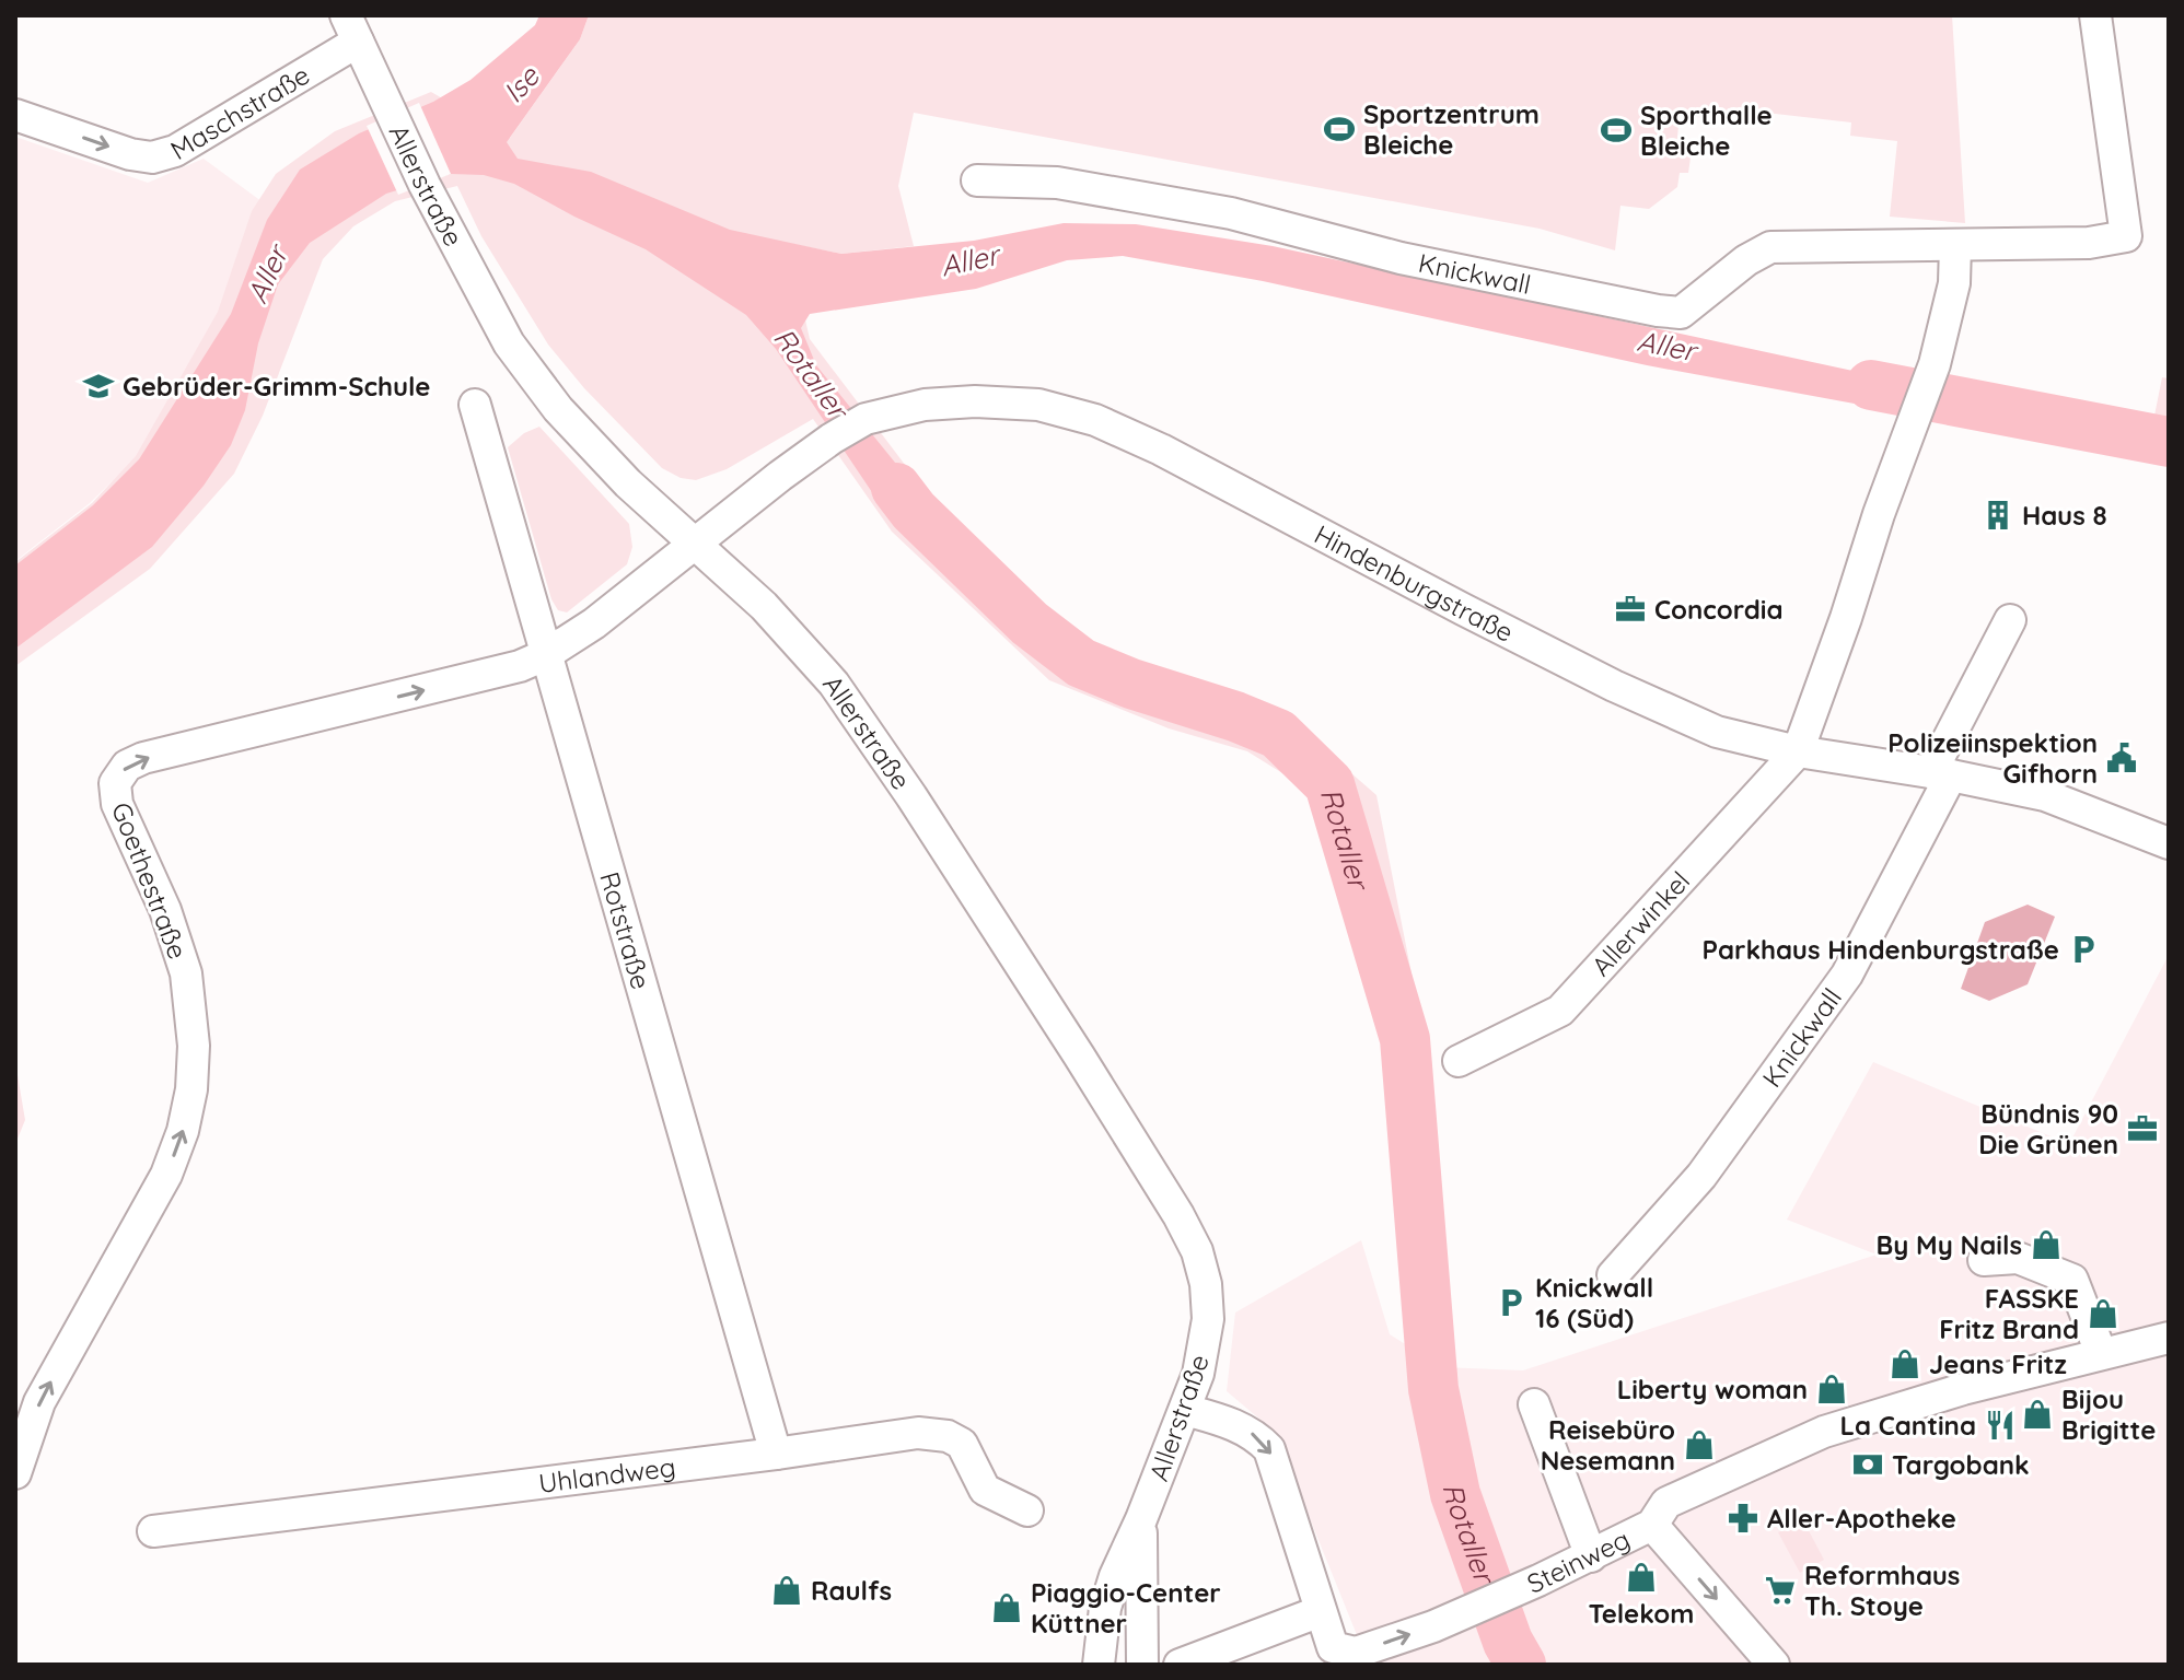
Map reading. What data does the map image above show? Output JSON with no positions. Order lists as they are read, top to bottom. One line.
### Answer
{"streets":{"street":["Maschstraße","Allerstraße","Knickwall","Hindenburgstraße","Goethestraße","Allerwinkel","Rotstraße","Uhlandweg","Steinweg"]},"crossings":[["Maschstraße","Allerstraße"],["Allerstraße","Hindenburgstraße"],["Allerstraße","Goethestraße"],["Allerstraße","Steinweg"],["Knickwall","Hindenburgstraße"],["Hindenburgstraße","Goethestraße"],["Hindenburgstraße","Allerwinkel"],["Goethestraße","Rotstraße"],["Rotstraße","Uhlandweg"]],"one_way":["Maschstraße","Goethestraße"],"water":["Ise","Aller","Rotaller"],"places":{"sports":["Sportzentrum Bleiche","Sporthalle Bleiche"],"school or university":["Gebrüder-Grimm-Schule"],"building":["Haus 8"],"office":["Concordia","Bündnis 90 Die Grünen"],"public building":["Polizeiinspektion Gifhorn"],"parking":["Parkhaus Hindenburgstraße","Knickwall 16 (Süd)"],"shop":["By My Nails","FASSKE Fritz Brand","Jeans Fritz","Liberty woman","Bijou Brigitte","Reisebüro Nesemann","Telekom","Raulfs","Piaggio-Center Küttner"],"restaurant":["La Cantina"],"bank":["Targobank"],"pharmacy":["Aller-Apotheke"],"supermarket":["Reformhaus Th. Stoye"]}}
